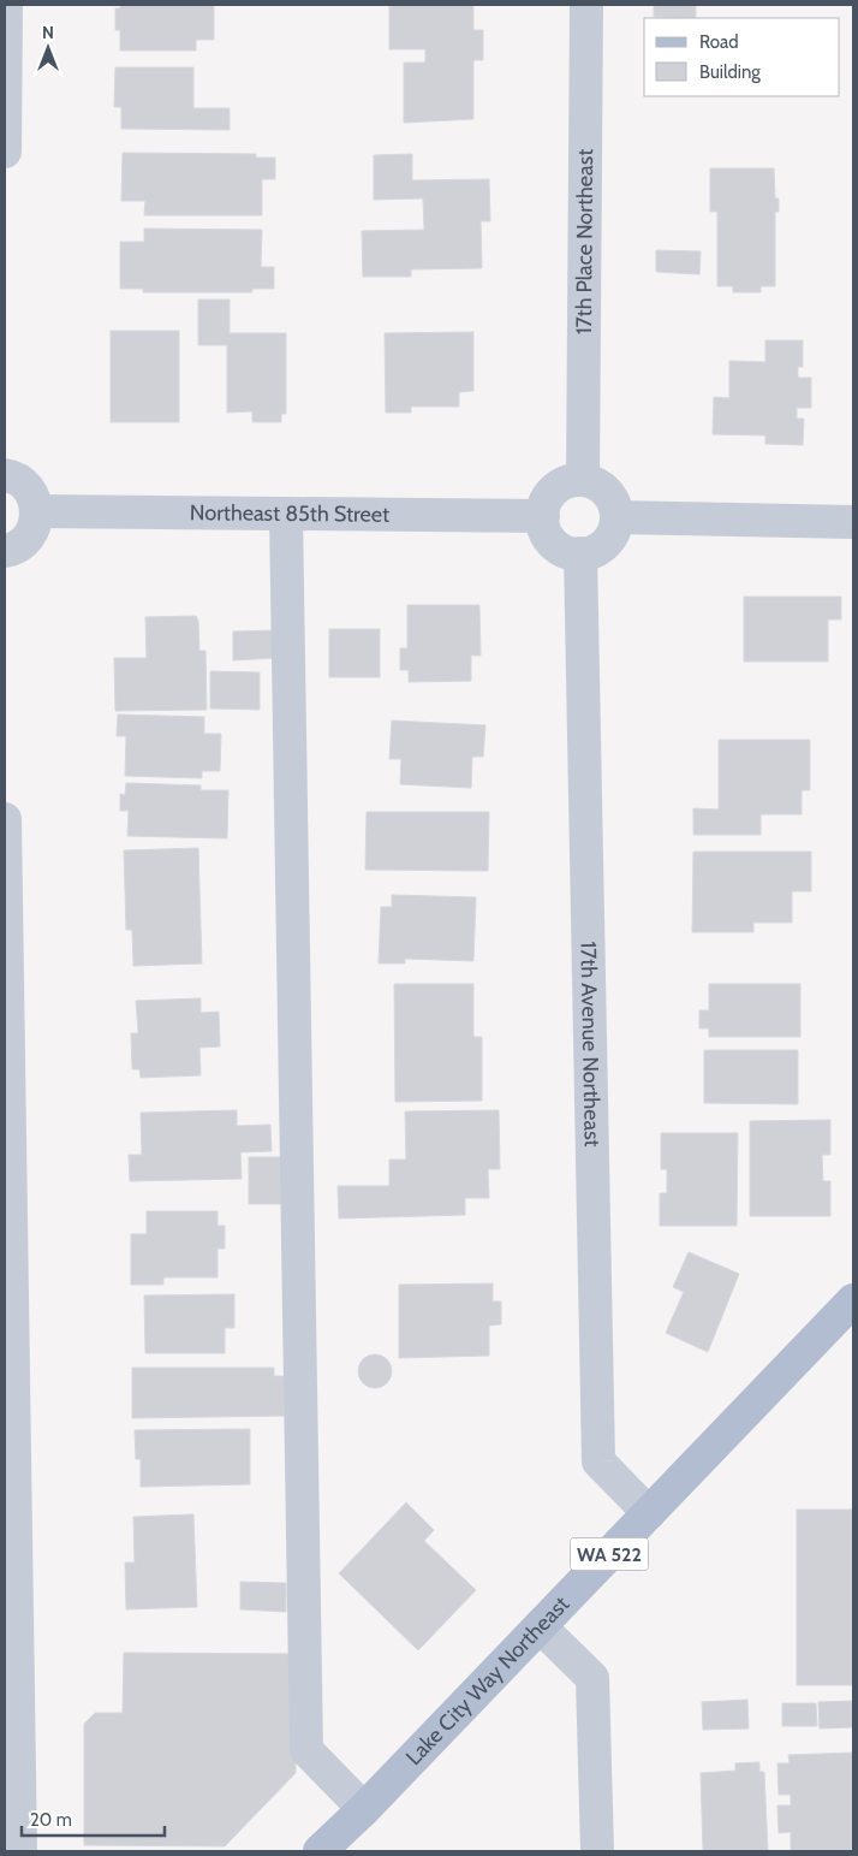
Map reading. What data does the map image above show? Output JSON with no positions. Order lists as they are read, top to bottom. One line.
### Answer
{"streets":{"main road":["WA 522","Lake City Way Northeast"],"street":["17th Place Northeast","Northeast 85th Street","17th Avenue Northeast"]},"crossings":[["17th Place Northeast","Northeast 85th Street"],["17th Place Northeast","17th Avenue Northeast"],["Northeast 85th Street","17th Avenue Northeast"],["17th Avenue Northeast","Lake City Way Northeast"]],"legend":["Road","Building"],"scale_bar":"20 m","north":"top"}
